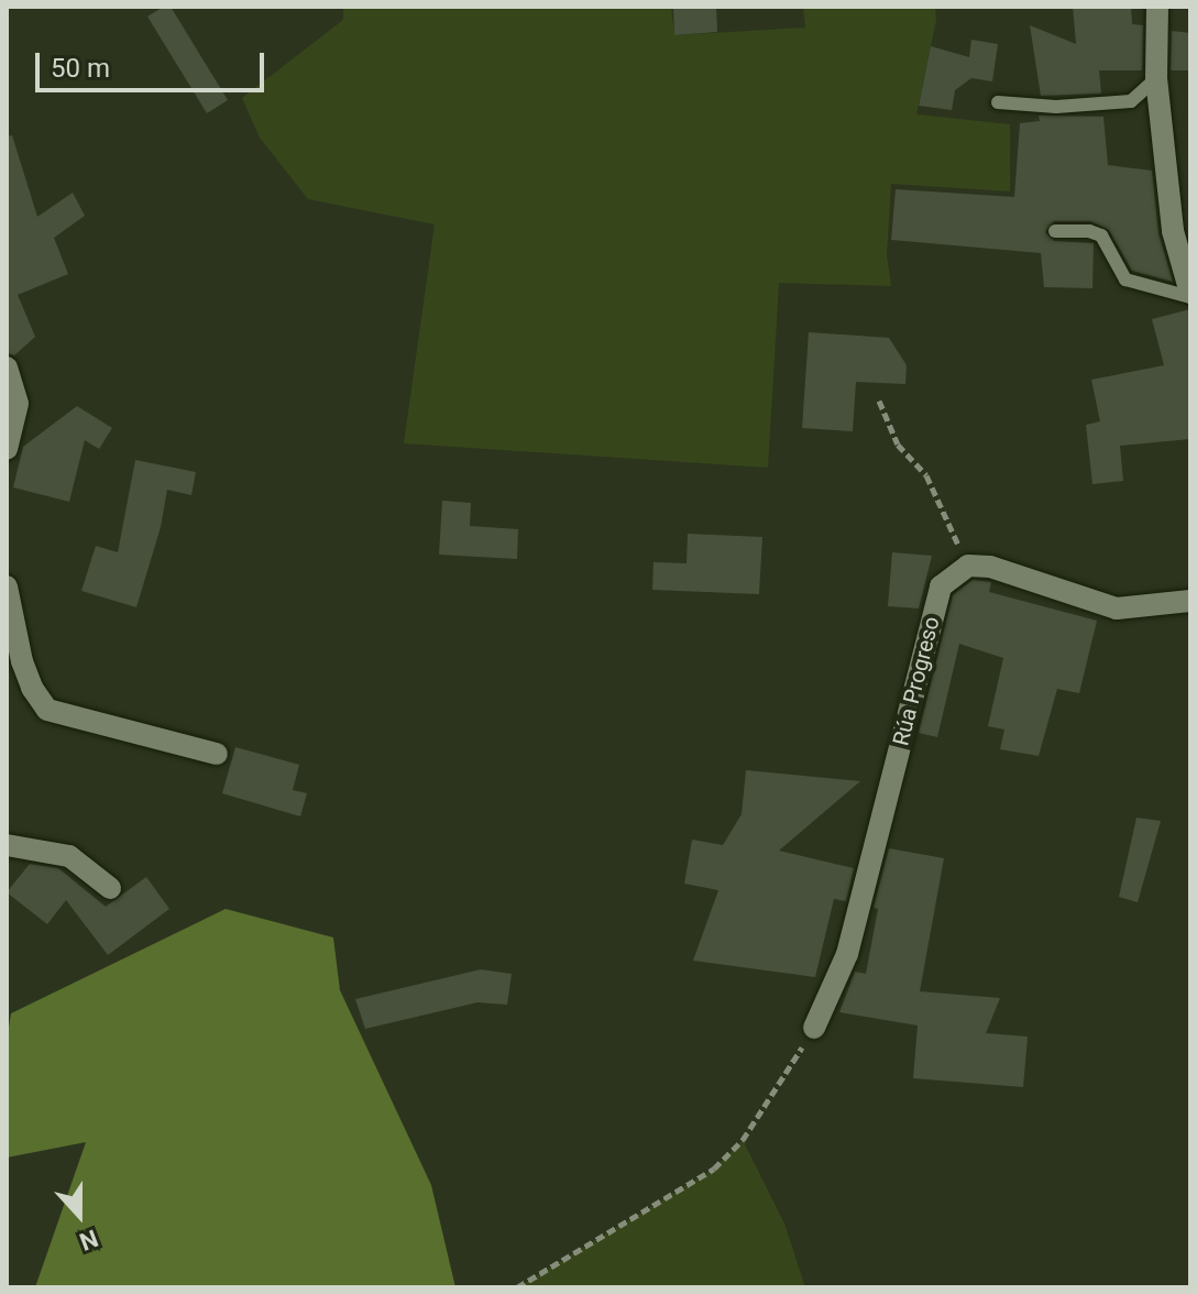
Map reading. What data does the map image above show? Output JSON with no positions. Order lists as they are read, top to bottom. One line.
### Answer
{"streets":{"street":["Rúa Progreso"]},"scale_bar":"50 m","north":"bottom"}
